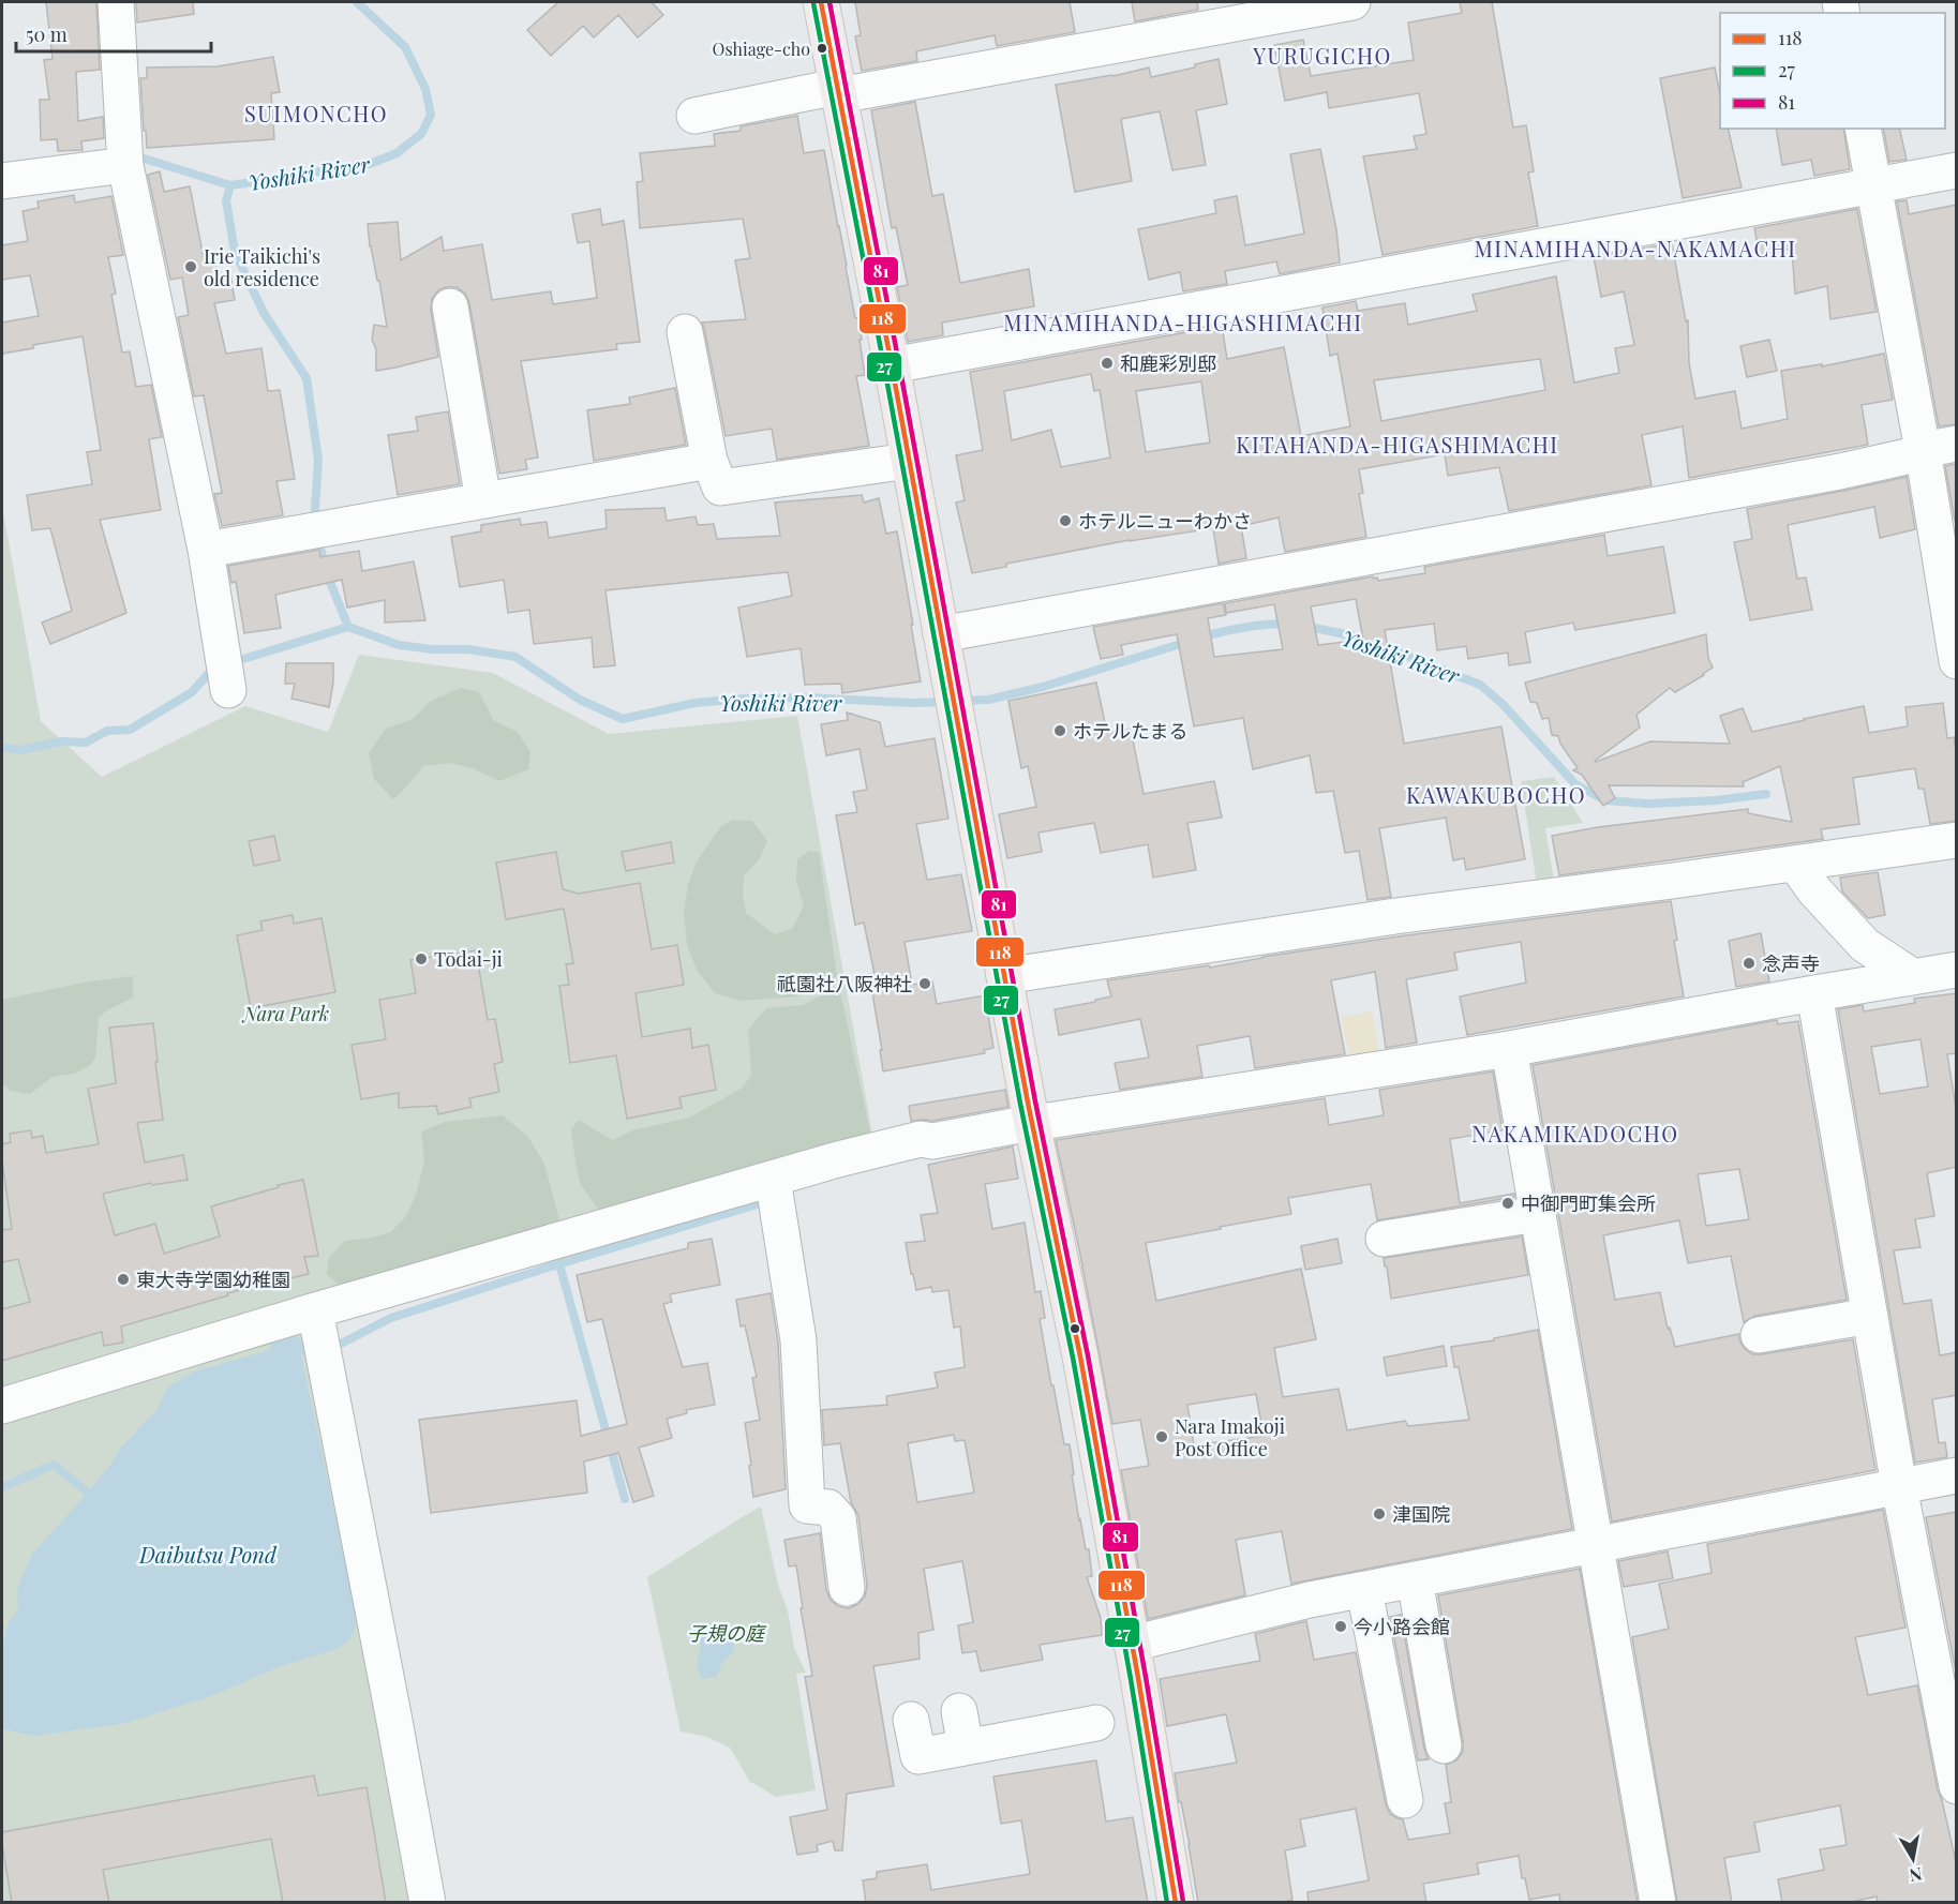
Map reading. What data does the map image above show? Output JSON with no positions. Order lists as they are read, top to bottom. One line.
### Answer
{"districts":["YURUGICHO","SUIMONCHO","MINAMIHANDA-NAKAMACHI","MINAMIHANDA-HIGASHIMACHI","KITAHANDA-HIGASHIMACHI","KAWAKUBOCHO","NAKAMIKADOCHO"],"water":["Yoshiki River","Daibutsu Pond"],"parks":["Nara Park","子規の庭"],"places":["Oshiage-cho","Irie Taikichi's old residence","和鹿彩別邸","ホテルニューわかさ","ホテルたまる","Tōdai-ji","念声寺","祇園社八阪神社","中御門町集会所","東大寺学園幼稚園","Nara Imakoji Post Office","津国院","今小路会館"],"lines":["transit line 118","transit line 81","transit line 27"],"legend":["118","27","81"],"scale_bar":"50 m","north":"bottom"}
